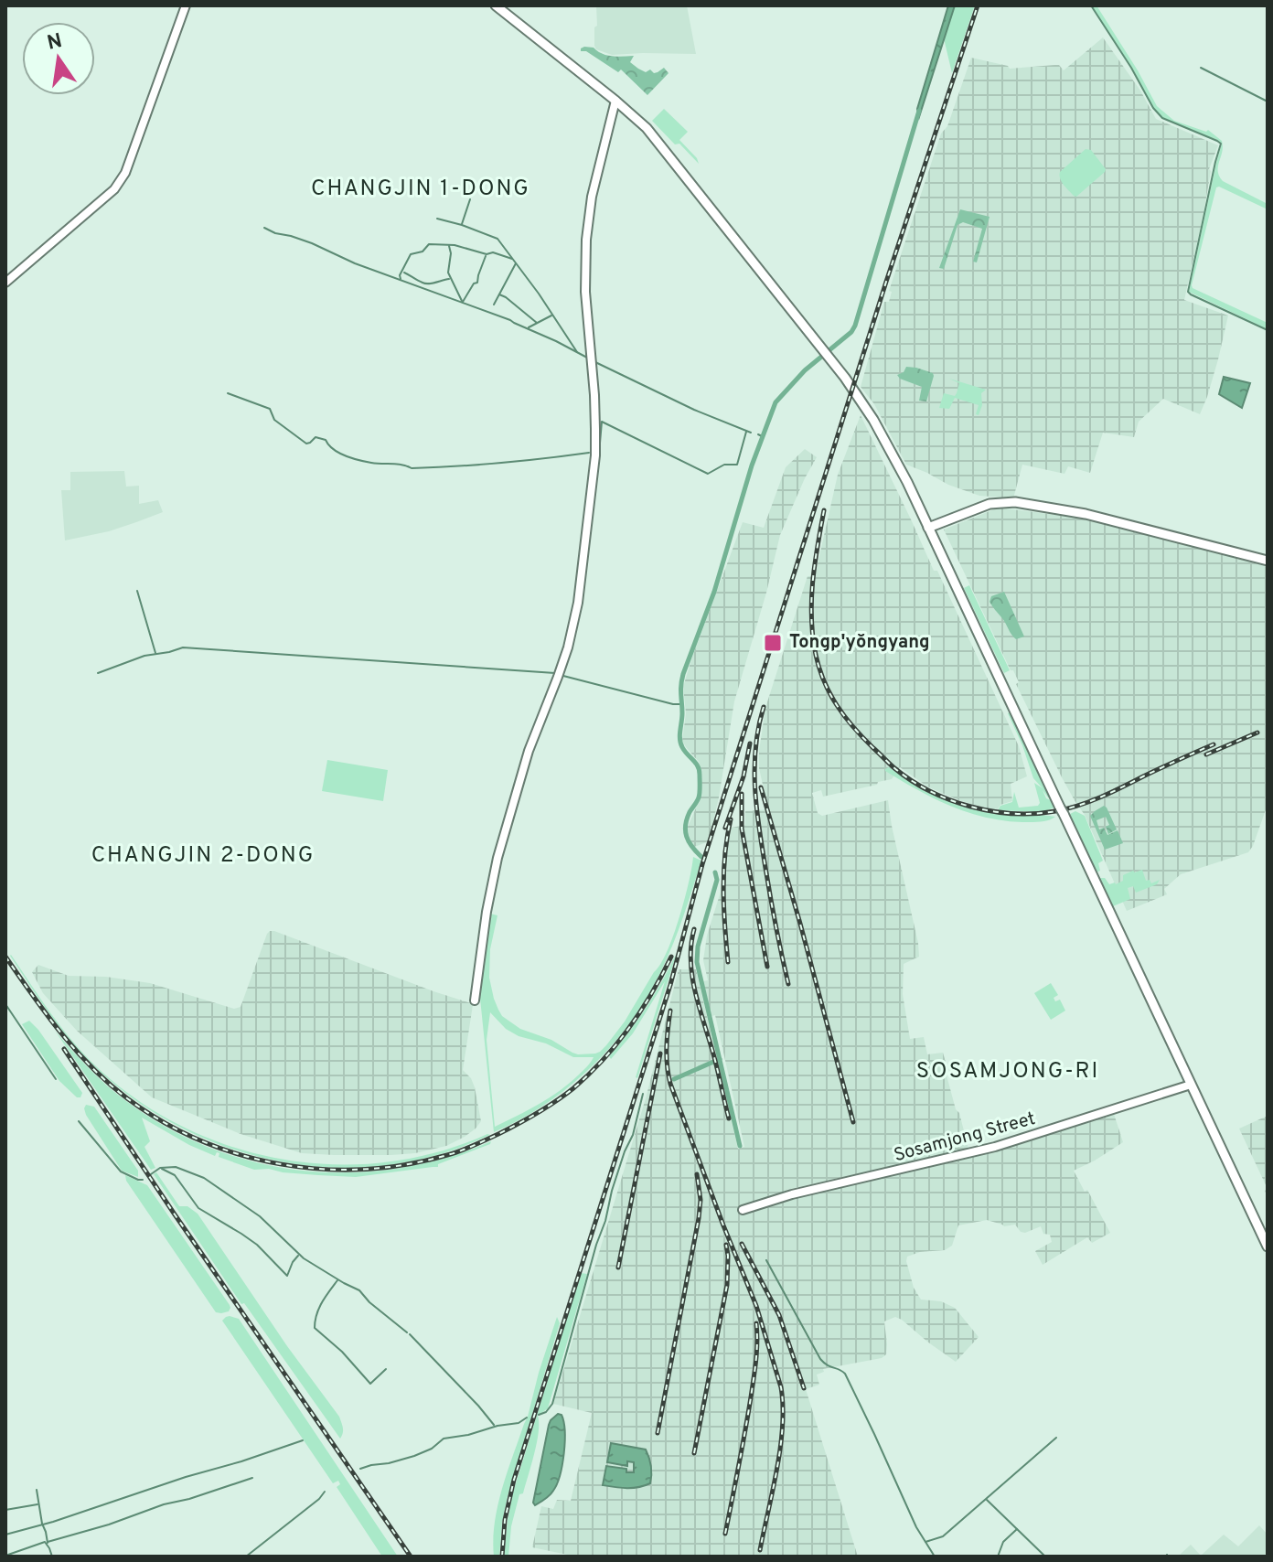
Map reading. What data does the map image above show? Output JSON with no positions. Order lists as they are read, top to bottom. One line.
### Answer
{"streets":{"street":["Sosamjong Street"]},"districts":["CHANGJIN 1-DONG","CHANGJIN 2-DONG","SOSAMJONG-RI"],"places":{"transit":["Tongp'yŏngyang"]},"north":"top"}
